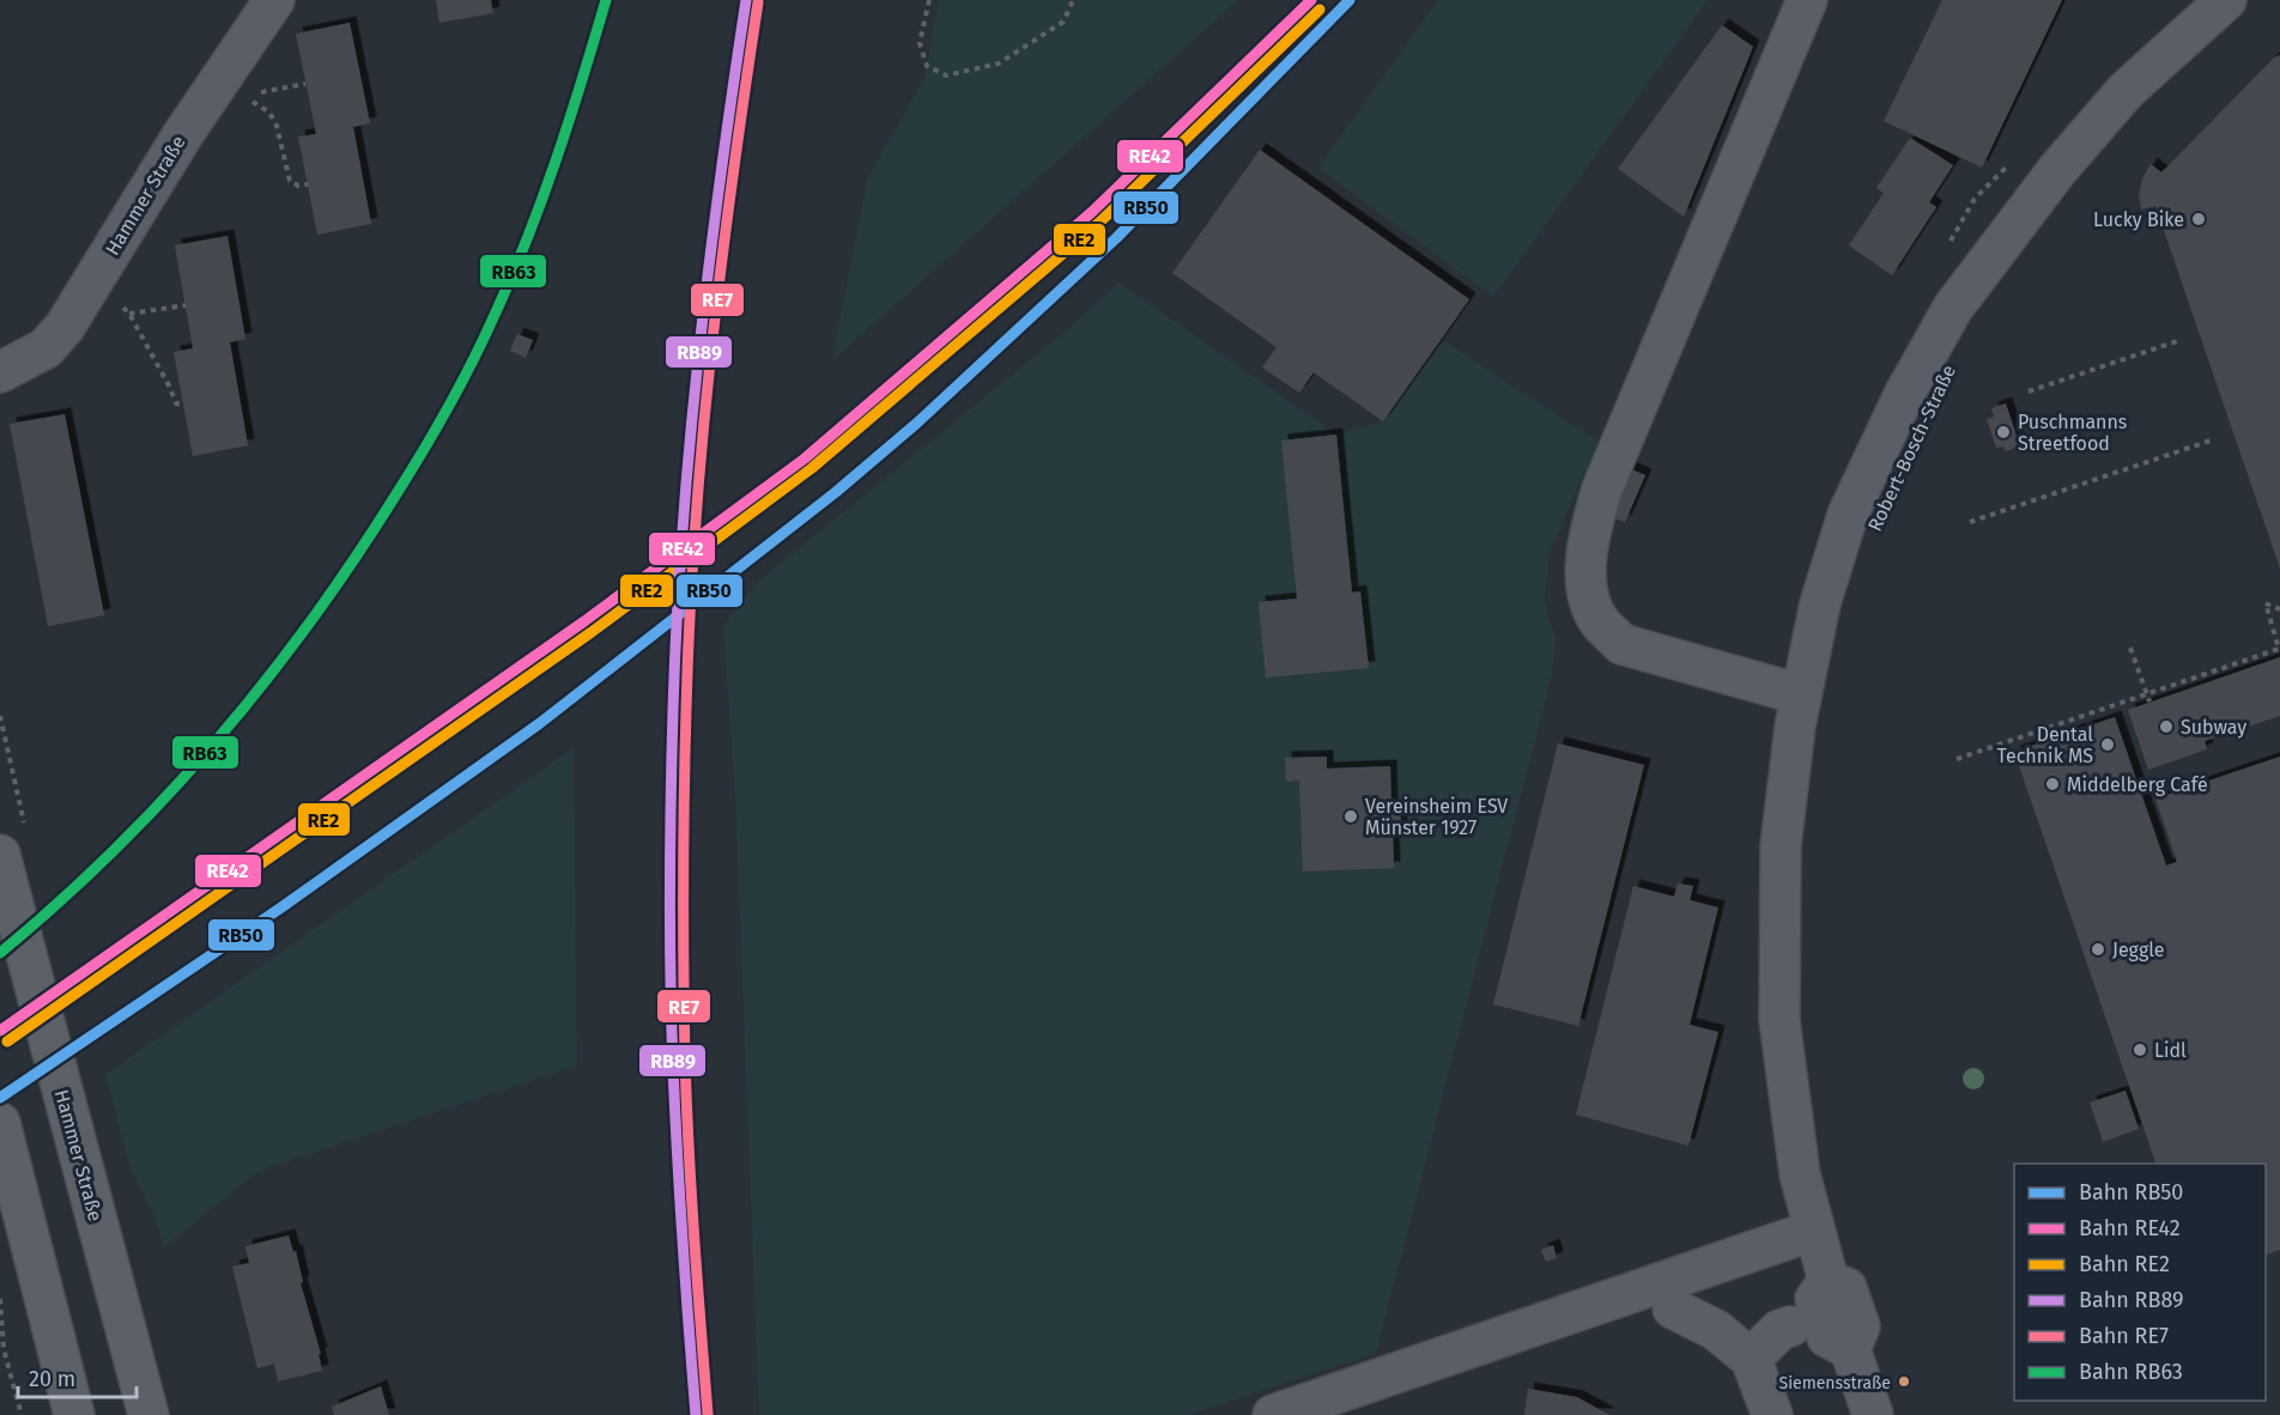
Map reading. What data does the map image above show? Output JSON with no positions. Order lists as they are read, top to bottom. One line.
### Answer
{"streets":{"main road":["Hammer Straße"],"street":["Robert-Bosch-Straße"]},"places":["Lucky Bike","Puschmanns Streetfood","Subway","Dental Technik MS","Middelberg Café","Vereinsheim ESV Münster 1927","Jeggle","Lidl","Siemensstraße"],"lines":["rail line RB50","rail line RE42","rail line RB89","rail line RB63","rail line RE7","rail line RE2"],"legend":["Bahn RB50","Bahn RE42","Bahn RE2","Bahn RB89","Bahn RE7","Bahn RB63"],"scale_bar":"20 m"}
